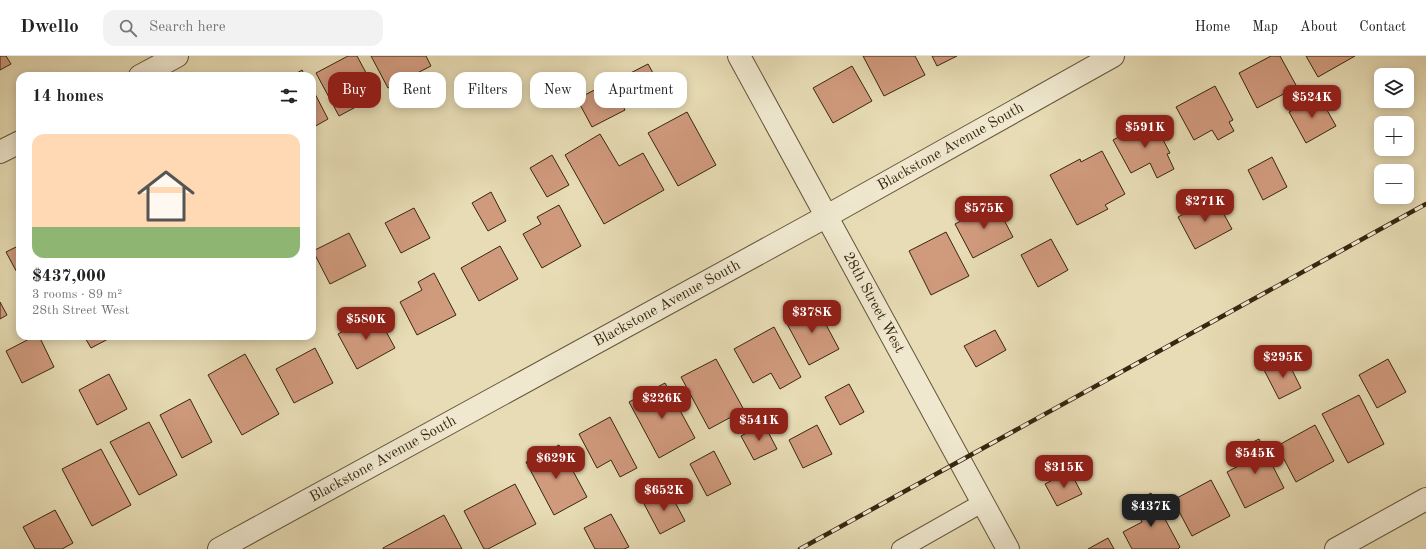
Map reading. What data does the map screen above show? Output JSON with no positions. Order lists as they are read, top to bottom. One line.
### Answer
{"streets":{"street":["Blackstone Avenue South","28th Street West"]},"crossings":[["Blackstone Avenue South","28th Street West"]],"page":{"header":"Dwello","search":"Search here","nav":["Home","Map","About","Contact"],"map_buttons":["+","−"],"chip":["Buy","Rent","Filters","New","Apartment"],"heading":"14 homes","price":["$524K","$591K","$271K","$575K","$378K","$580K","$295K","$226K","$541K","$545K","$629K","$315K","$652K","$437K"],"list":[{"name":"$437,000","note":"3 rooms · 89 m² · 28th Street West"}]}}
